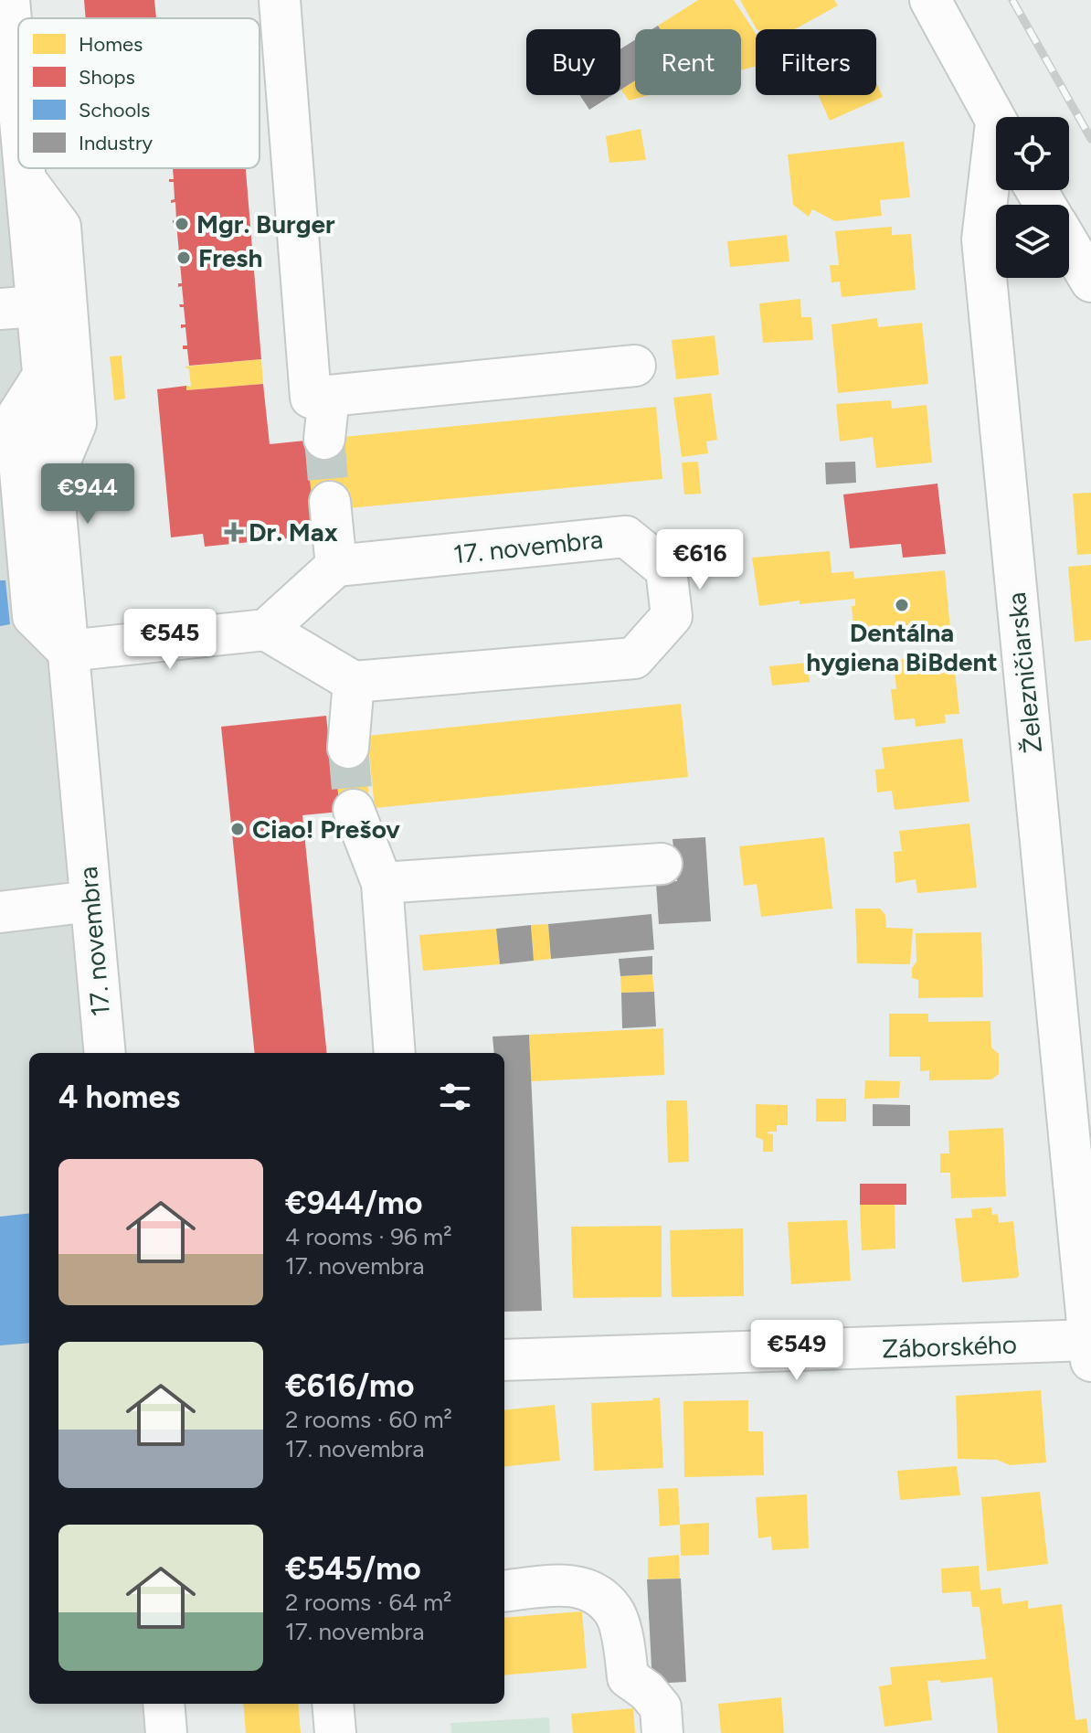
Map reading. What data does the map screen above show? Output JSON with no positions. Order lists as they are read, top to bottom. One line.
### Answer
{"streets":{"street":["17. novembra","Železničiarska","Záborského"]},"crossings":[["Železničiarska","Záborského"]],"places":{"other":["Mgr. Burger","Fresh","Dentálna hygiena BiBdent","Ciao! Prešov"],"health":["Dr. Max"]},"legend":["Homes","Shops","Schools","Industry"],"page":{"chip":["Buy","Rent","Filters"],"price":["€944","€616","€545","€549"],"heading":"4 homes","list":[{"name":"€944/mo","note":"4 rooms · 96 m² · 17. novembra"},{"name":"€616/mo","note":"2 rooms · 60 m² · 17. novembra"},{"name":"€545/mo","note":"2 rooms · 64 m² · 17. novembra"}]}}
